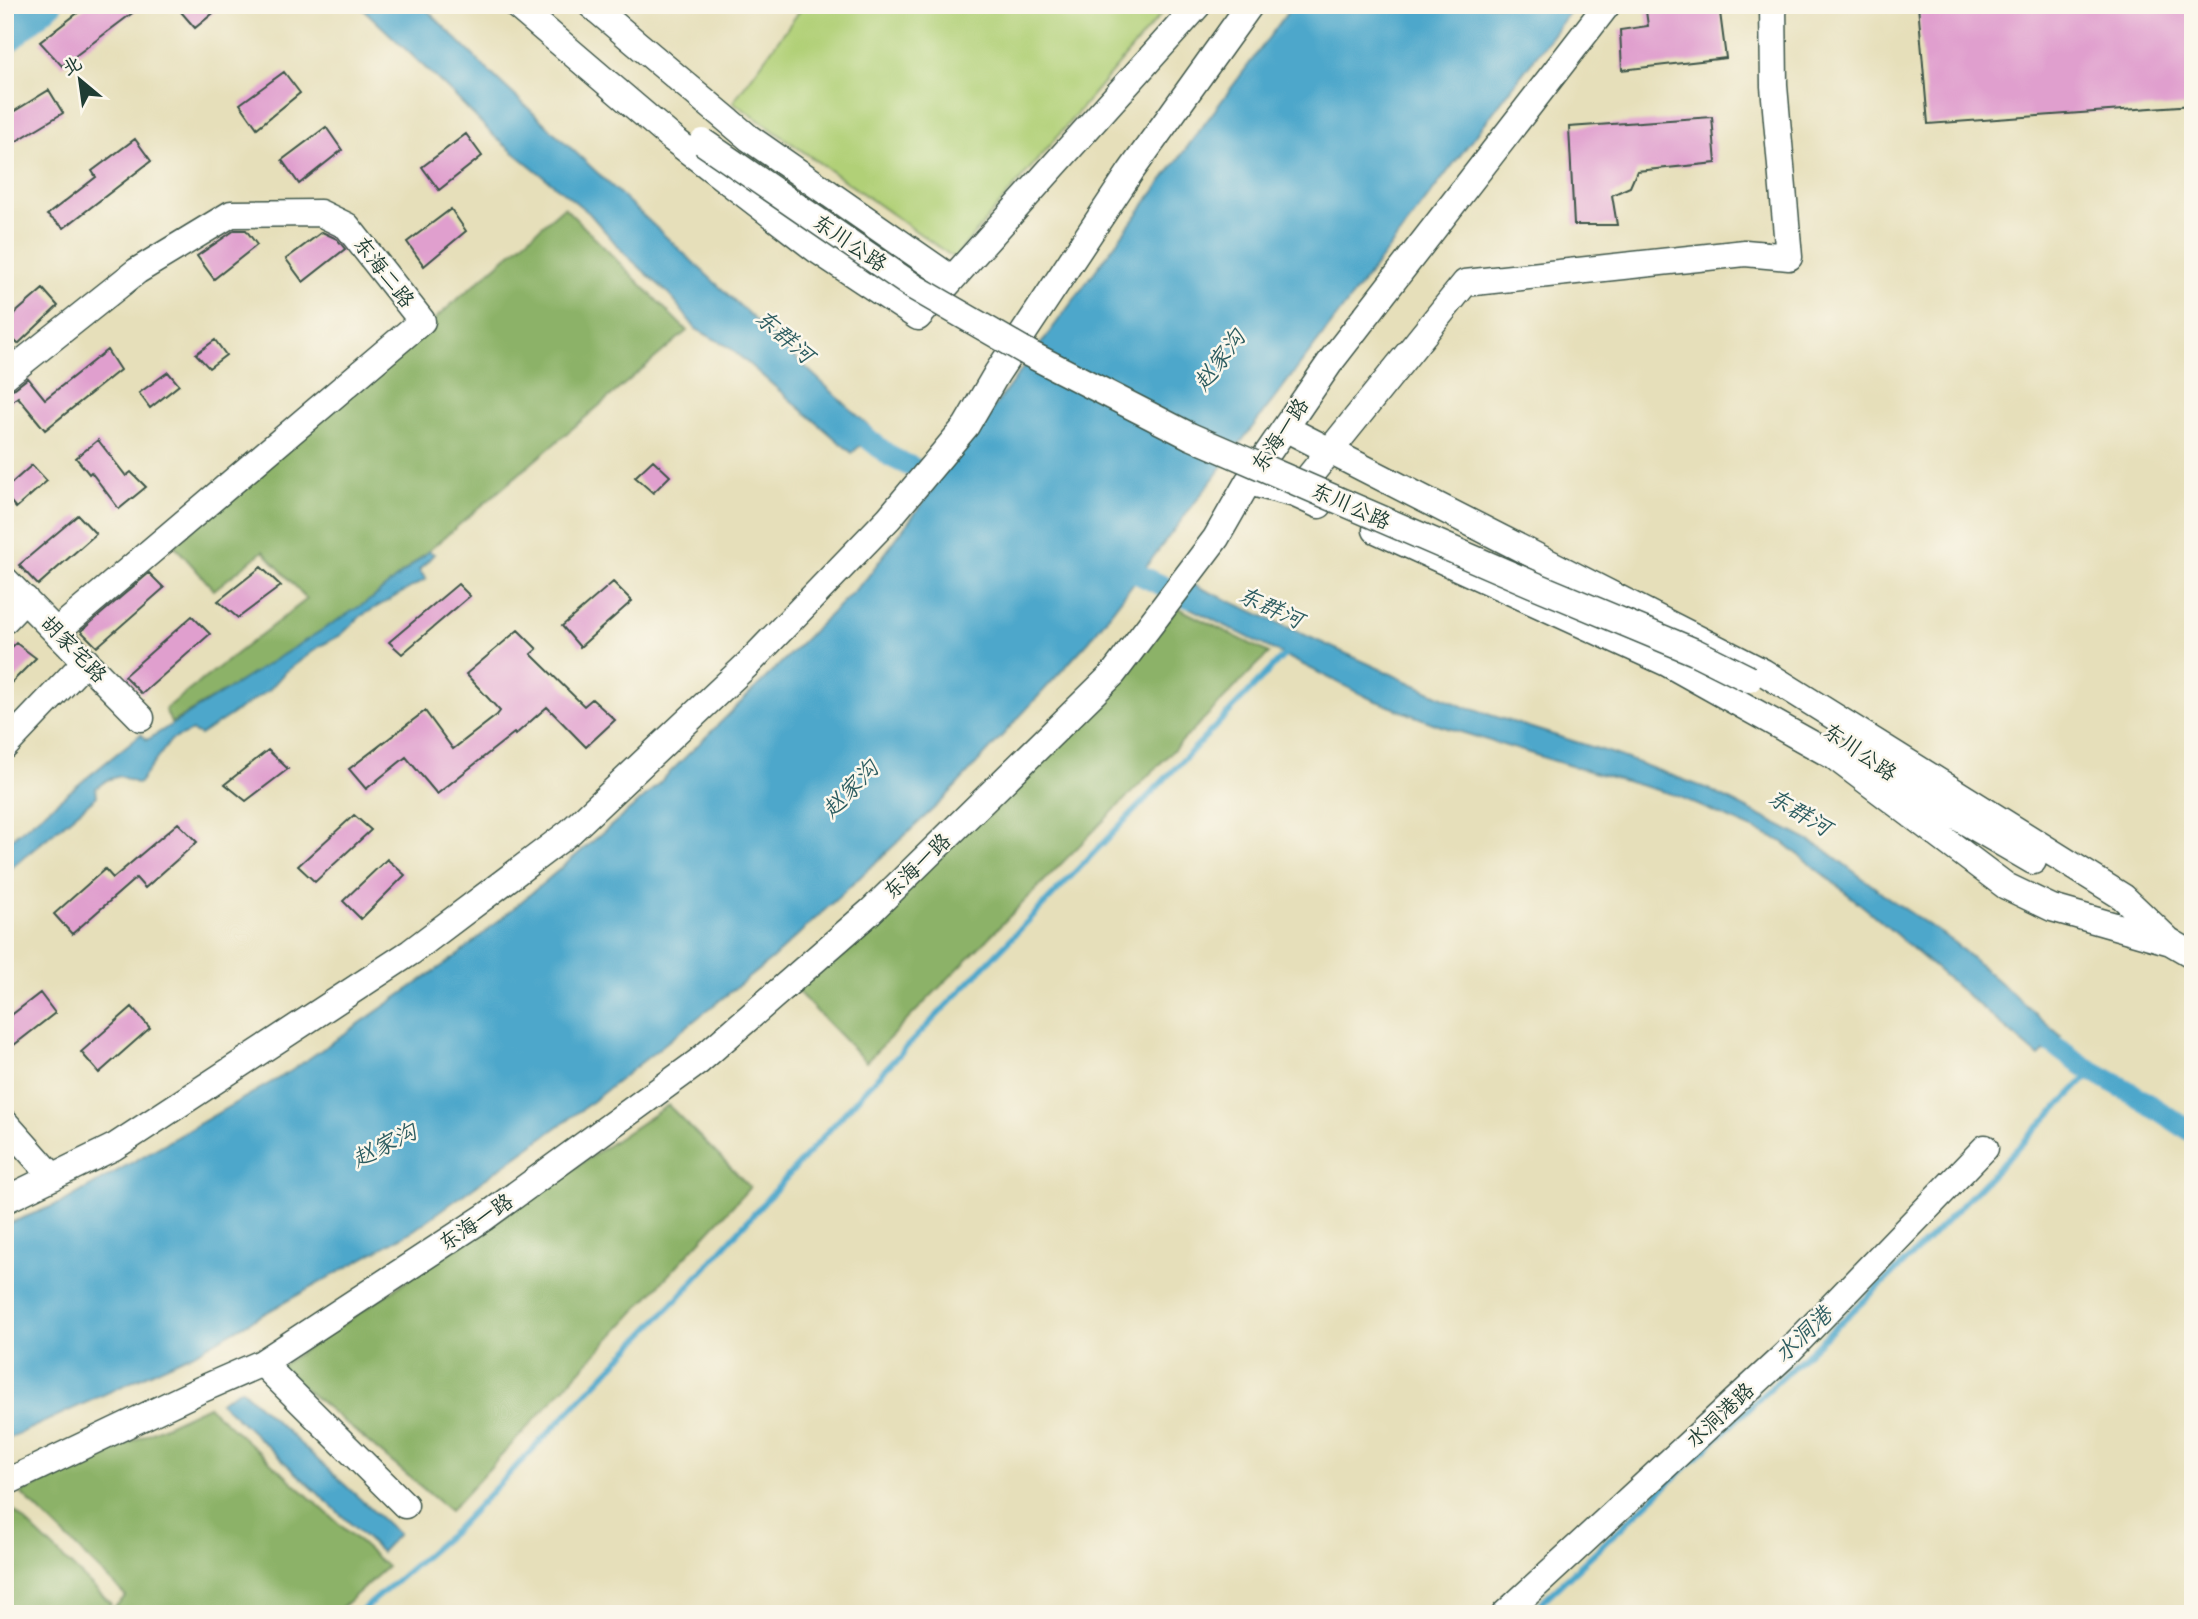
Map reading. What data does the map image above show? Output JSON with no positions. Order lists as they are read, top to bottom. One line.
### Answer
{"streets":{"street":["东川公路","东海二路","东海一路","胡家宅路","水洞港路"]},"crossings":[["东海二路","胡家宅路"]],"water":["东群河","赵家沟","水洞港"],"north":"top left"}
